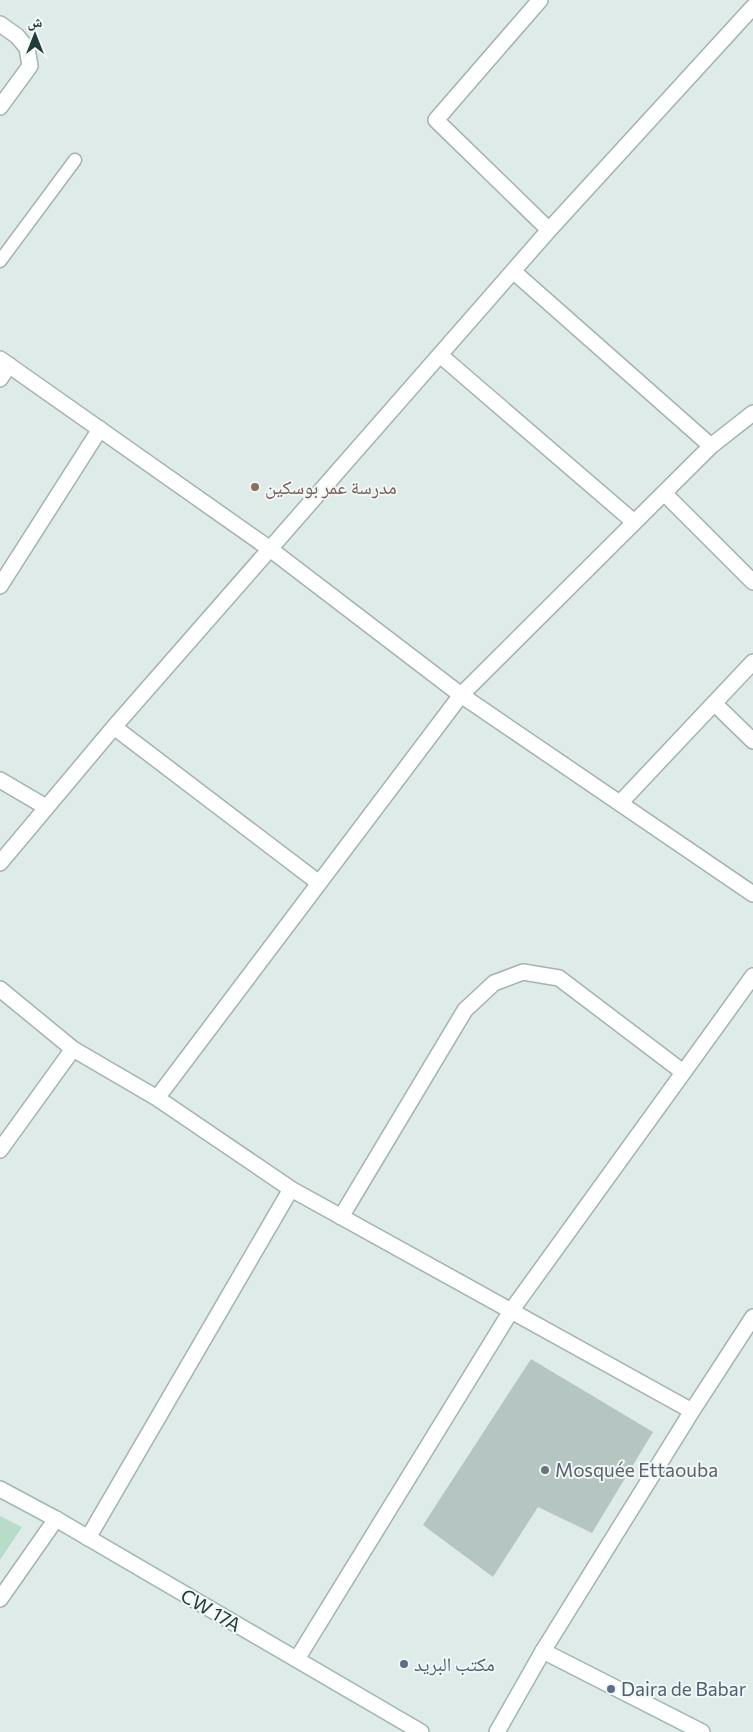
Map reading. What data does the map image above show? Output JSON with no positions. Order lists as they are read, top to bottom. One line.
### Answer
{"streets":{"street":["CW 17A"]},"places":["مدرسة عمر بوسكين","Mosquée Ettaouba","مكتب البريد","Daira de Babar"],"north":"top"}
